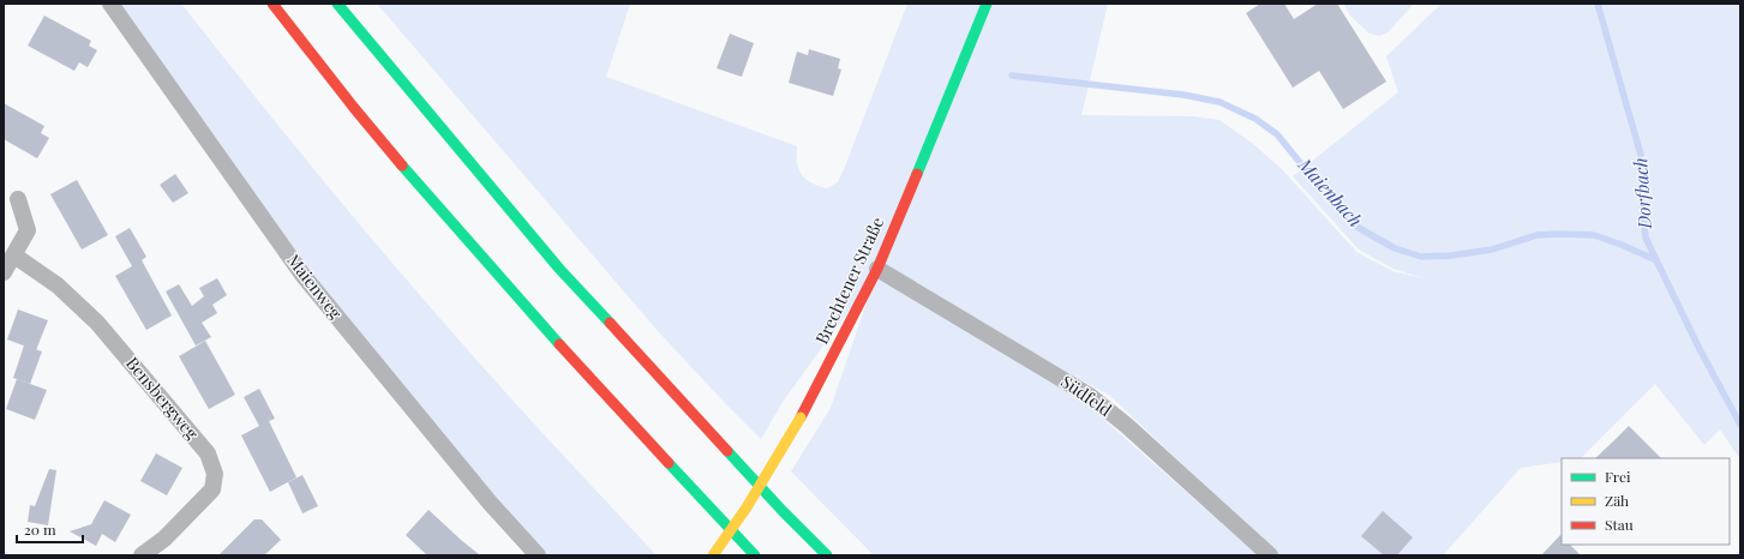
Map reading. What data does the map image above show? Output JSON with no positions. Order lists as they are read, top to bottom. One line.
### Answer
{"streets":{"main road":["Brechtener Straße"],"street":["Maienweg","Südfeld","Bensbergweg"]},"crossings":[["Brechtener Straße","Südfeld"]],"water":["Maienbach","Dorfbach"],"legend":["Frei","Zäh","Stau"],"scale_bar":"20 m"}
